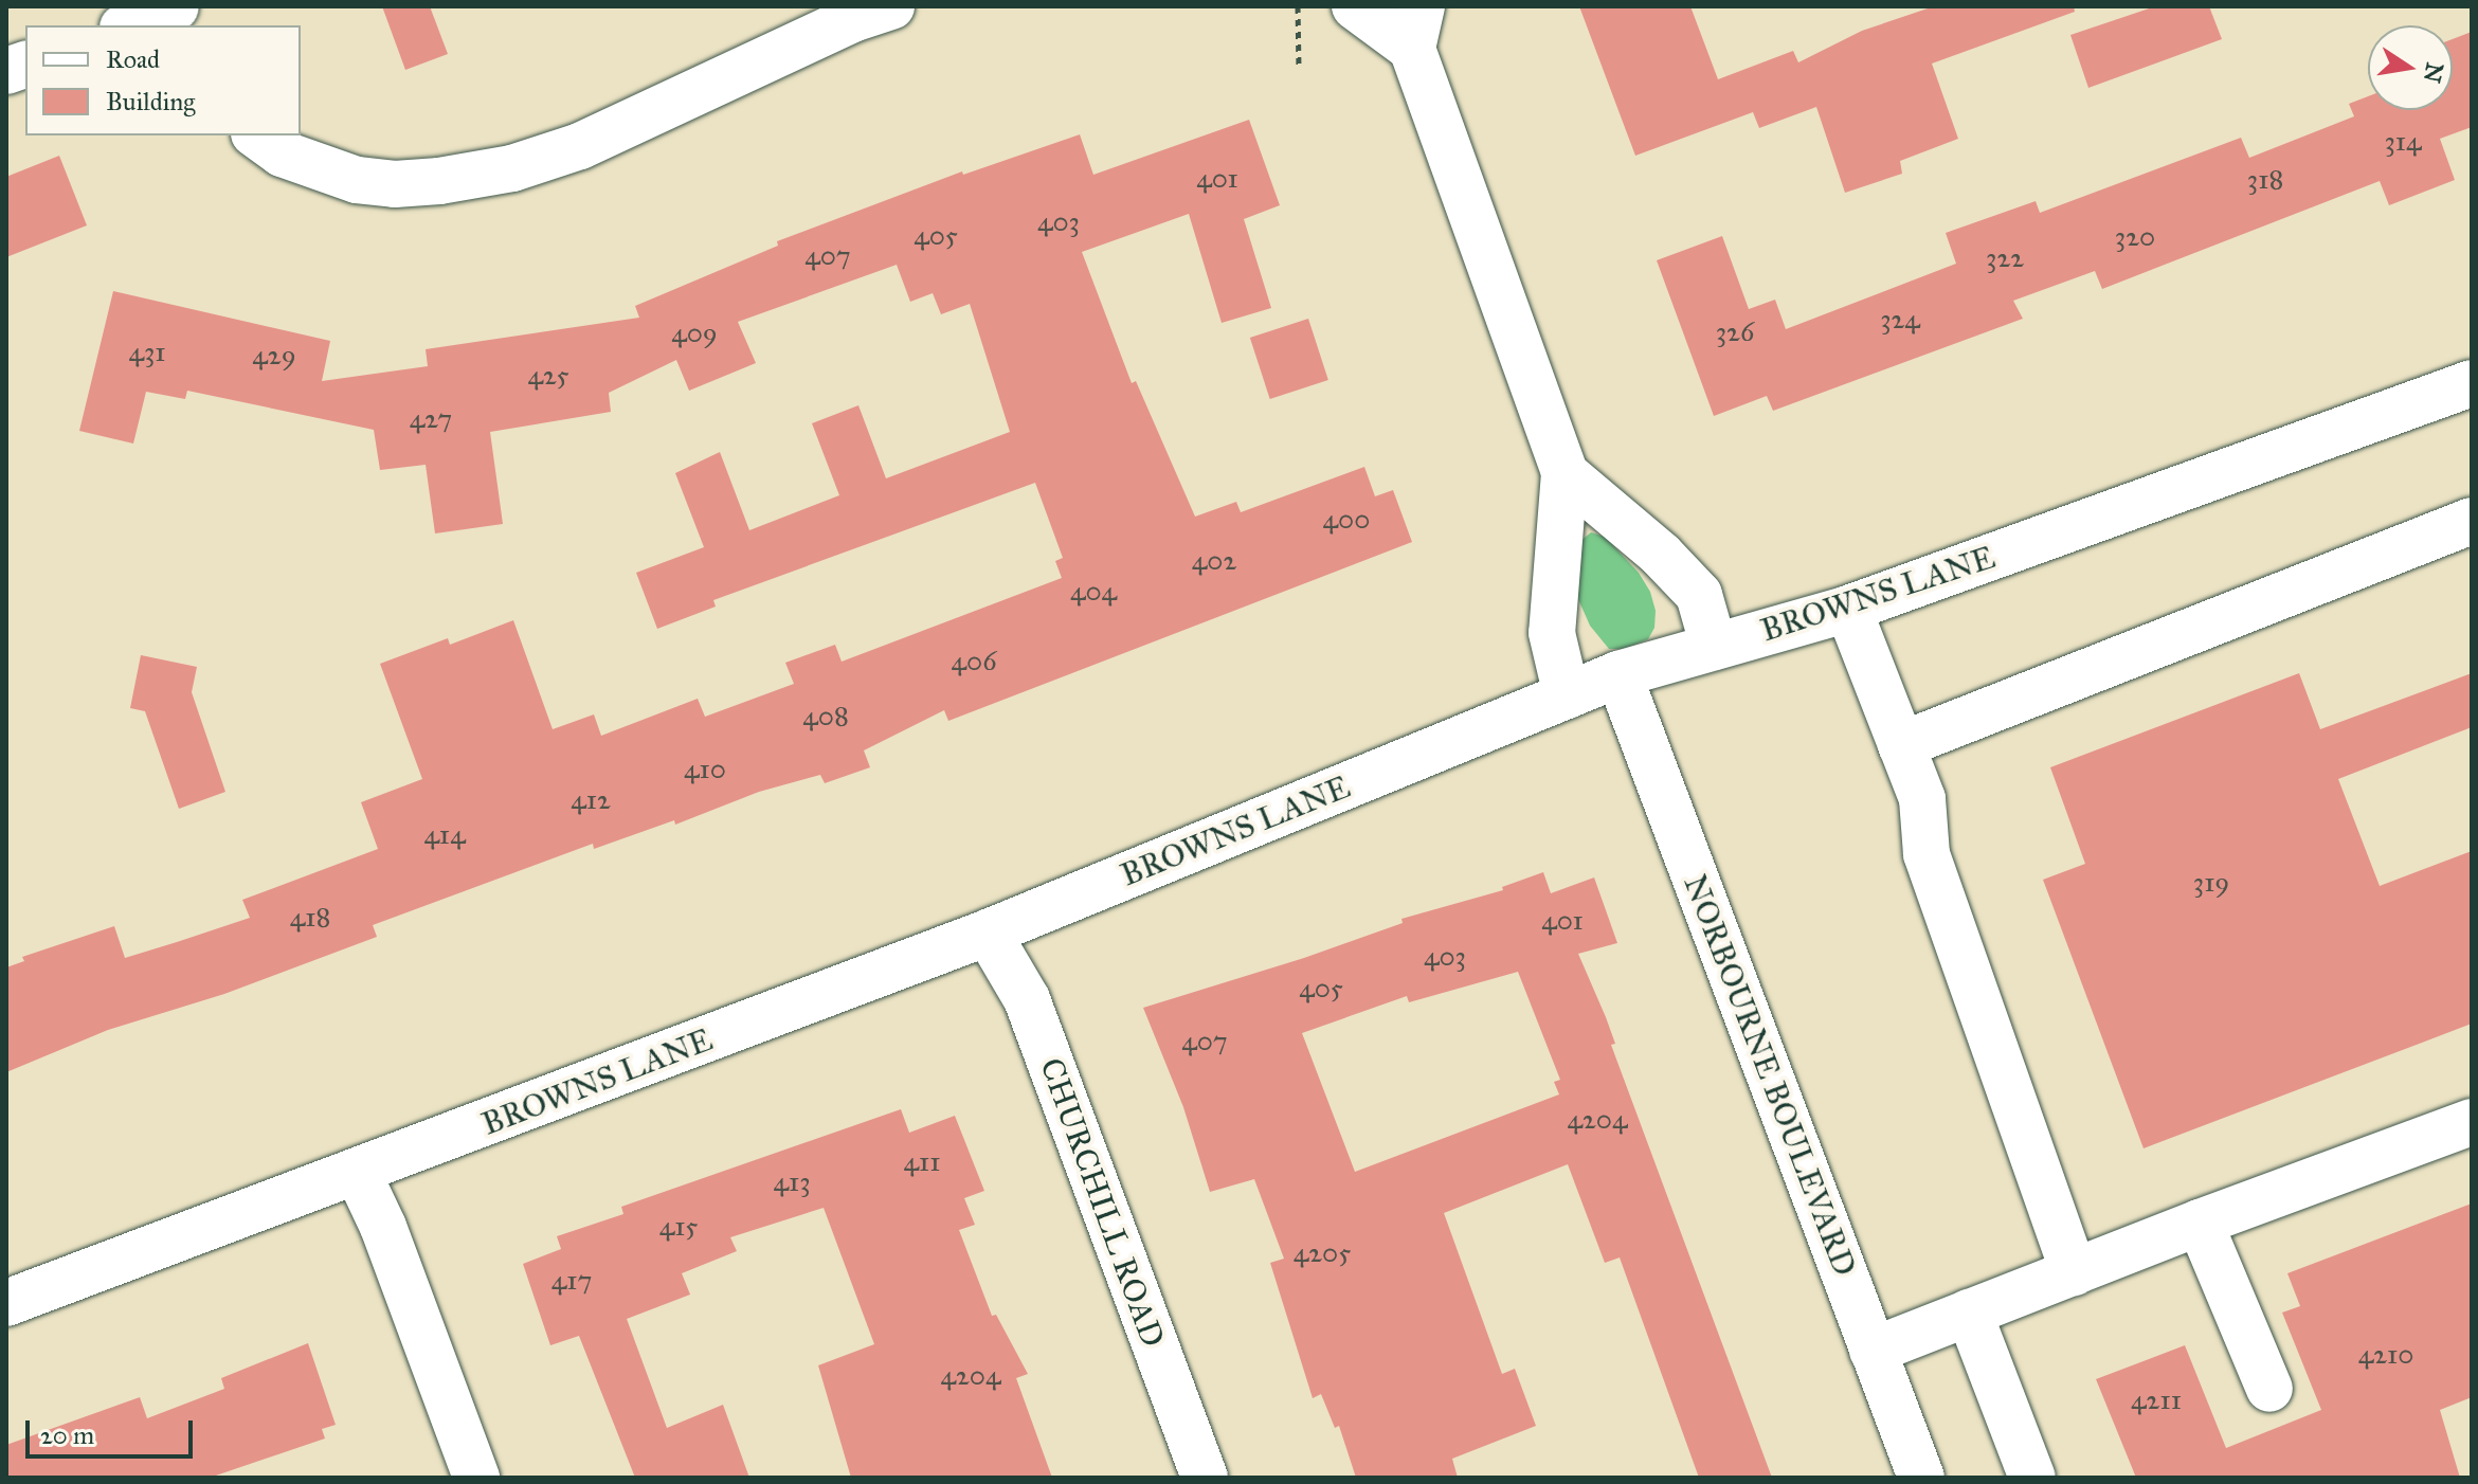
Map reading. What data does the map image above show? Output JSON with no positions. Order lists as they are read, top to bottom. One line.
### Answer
{"streets":{"street":["BROWNS LANE","NORBOURNE BOULEVARD","CHURCHILL ROAD"]},"crossings":[["BROWNS LANE","NORBOURNE BOULEVARD"],["BROWNS LANE","CHURCHILL ROAD"]],"house_numbers":["314","401","318","403","405","320","407","322","324","326","409","431","429","425","427","400","402","404","406","408","410","412","414","319","418","401","403","405","407","4204","411","413","415","4205","417","4210","4204","4211"],"legend":["Road","Building"],"scale_bar":"20 m","north":"right"}
